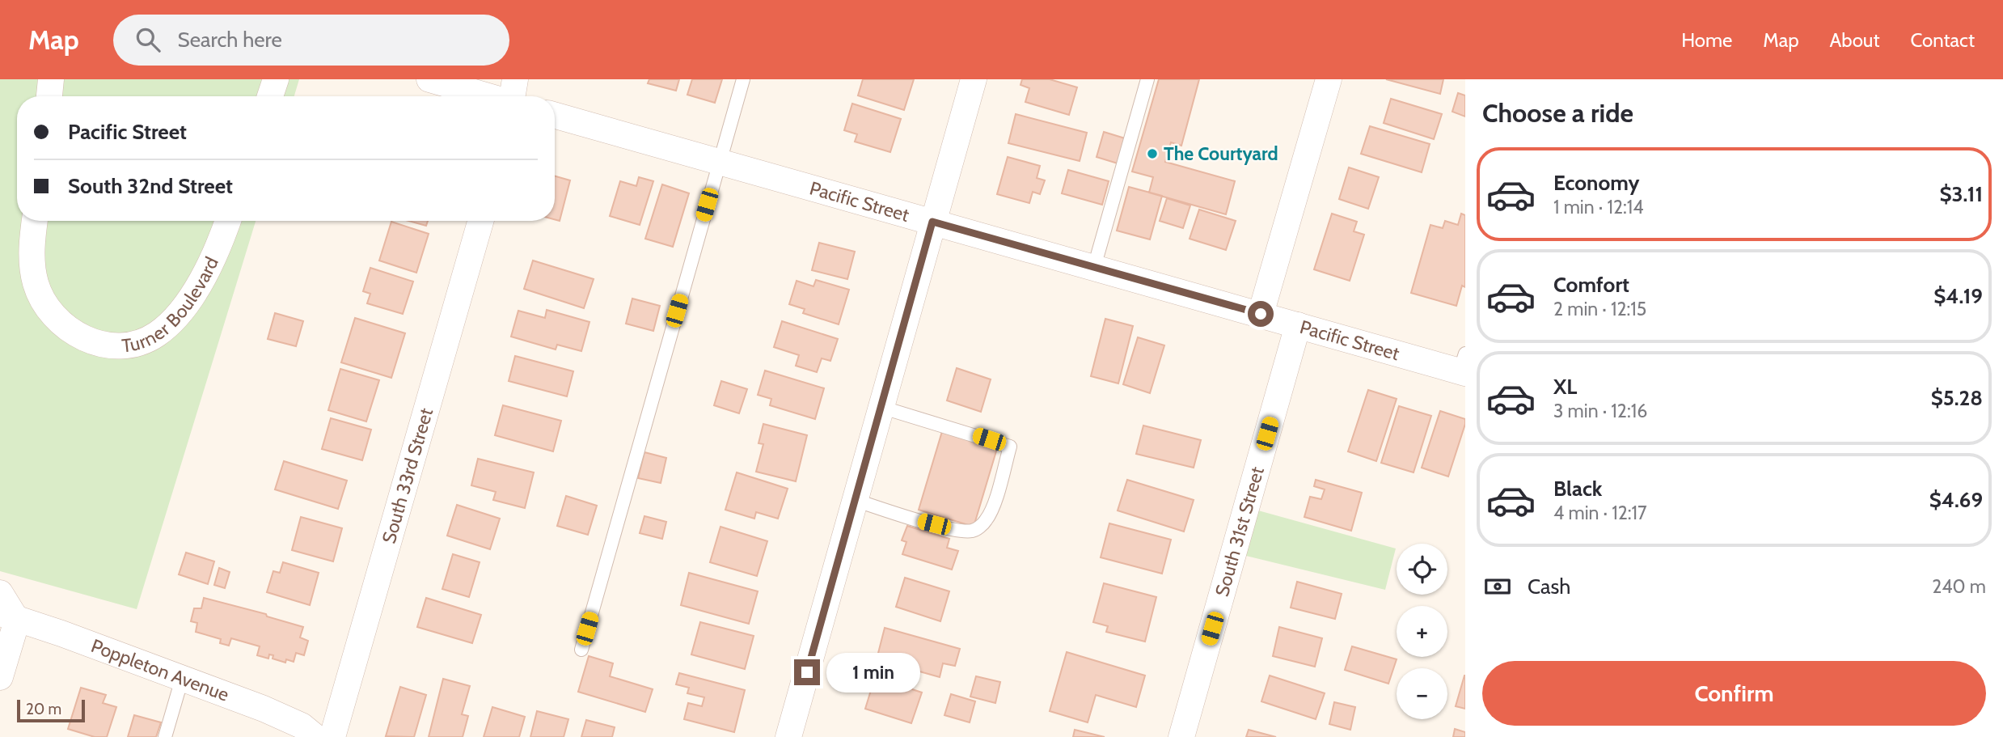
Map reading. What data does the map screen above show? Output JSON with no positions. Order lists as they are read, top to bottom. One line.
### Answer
{"streets":{"street":["Pacific Street","Turner Boulevard","South 33rd Street","South 31st Street","Poppleton Avenue"]},"crossings":[["Pacific Street","South 31st Street"]],"places":["The Courtyard"],"scale_bar":"20 m","page":{"header":"Map","search":"Search here","nav":["Home","Map","About","Contact"],"heading":"Choose a ride","banner":["Pacific Street","South 32nd Street"],"list":[{"name":"Economy","note":"1 min · 12:14","value":"$3.11"},{"name":"Comfort","note":"2 min · 12:15","value":"$4.19"},{"name":"XL","note":"3 min · 12:16","value":"$5.28"},{"name":"Black","note":"4 min · 12:17","value":"$4.69"}],"map_buttons":["+","−"],"pay":["Cash","240 m"],"buttons":"Confirm","bubble":"1 min","scale":"20 m"}}
